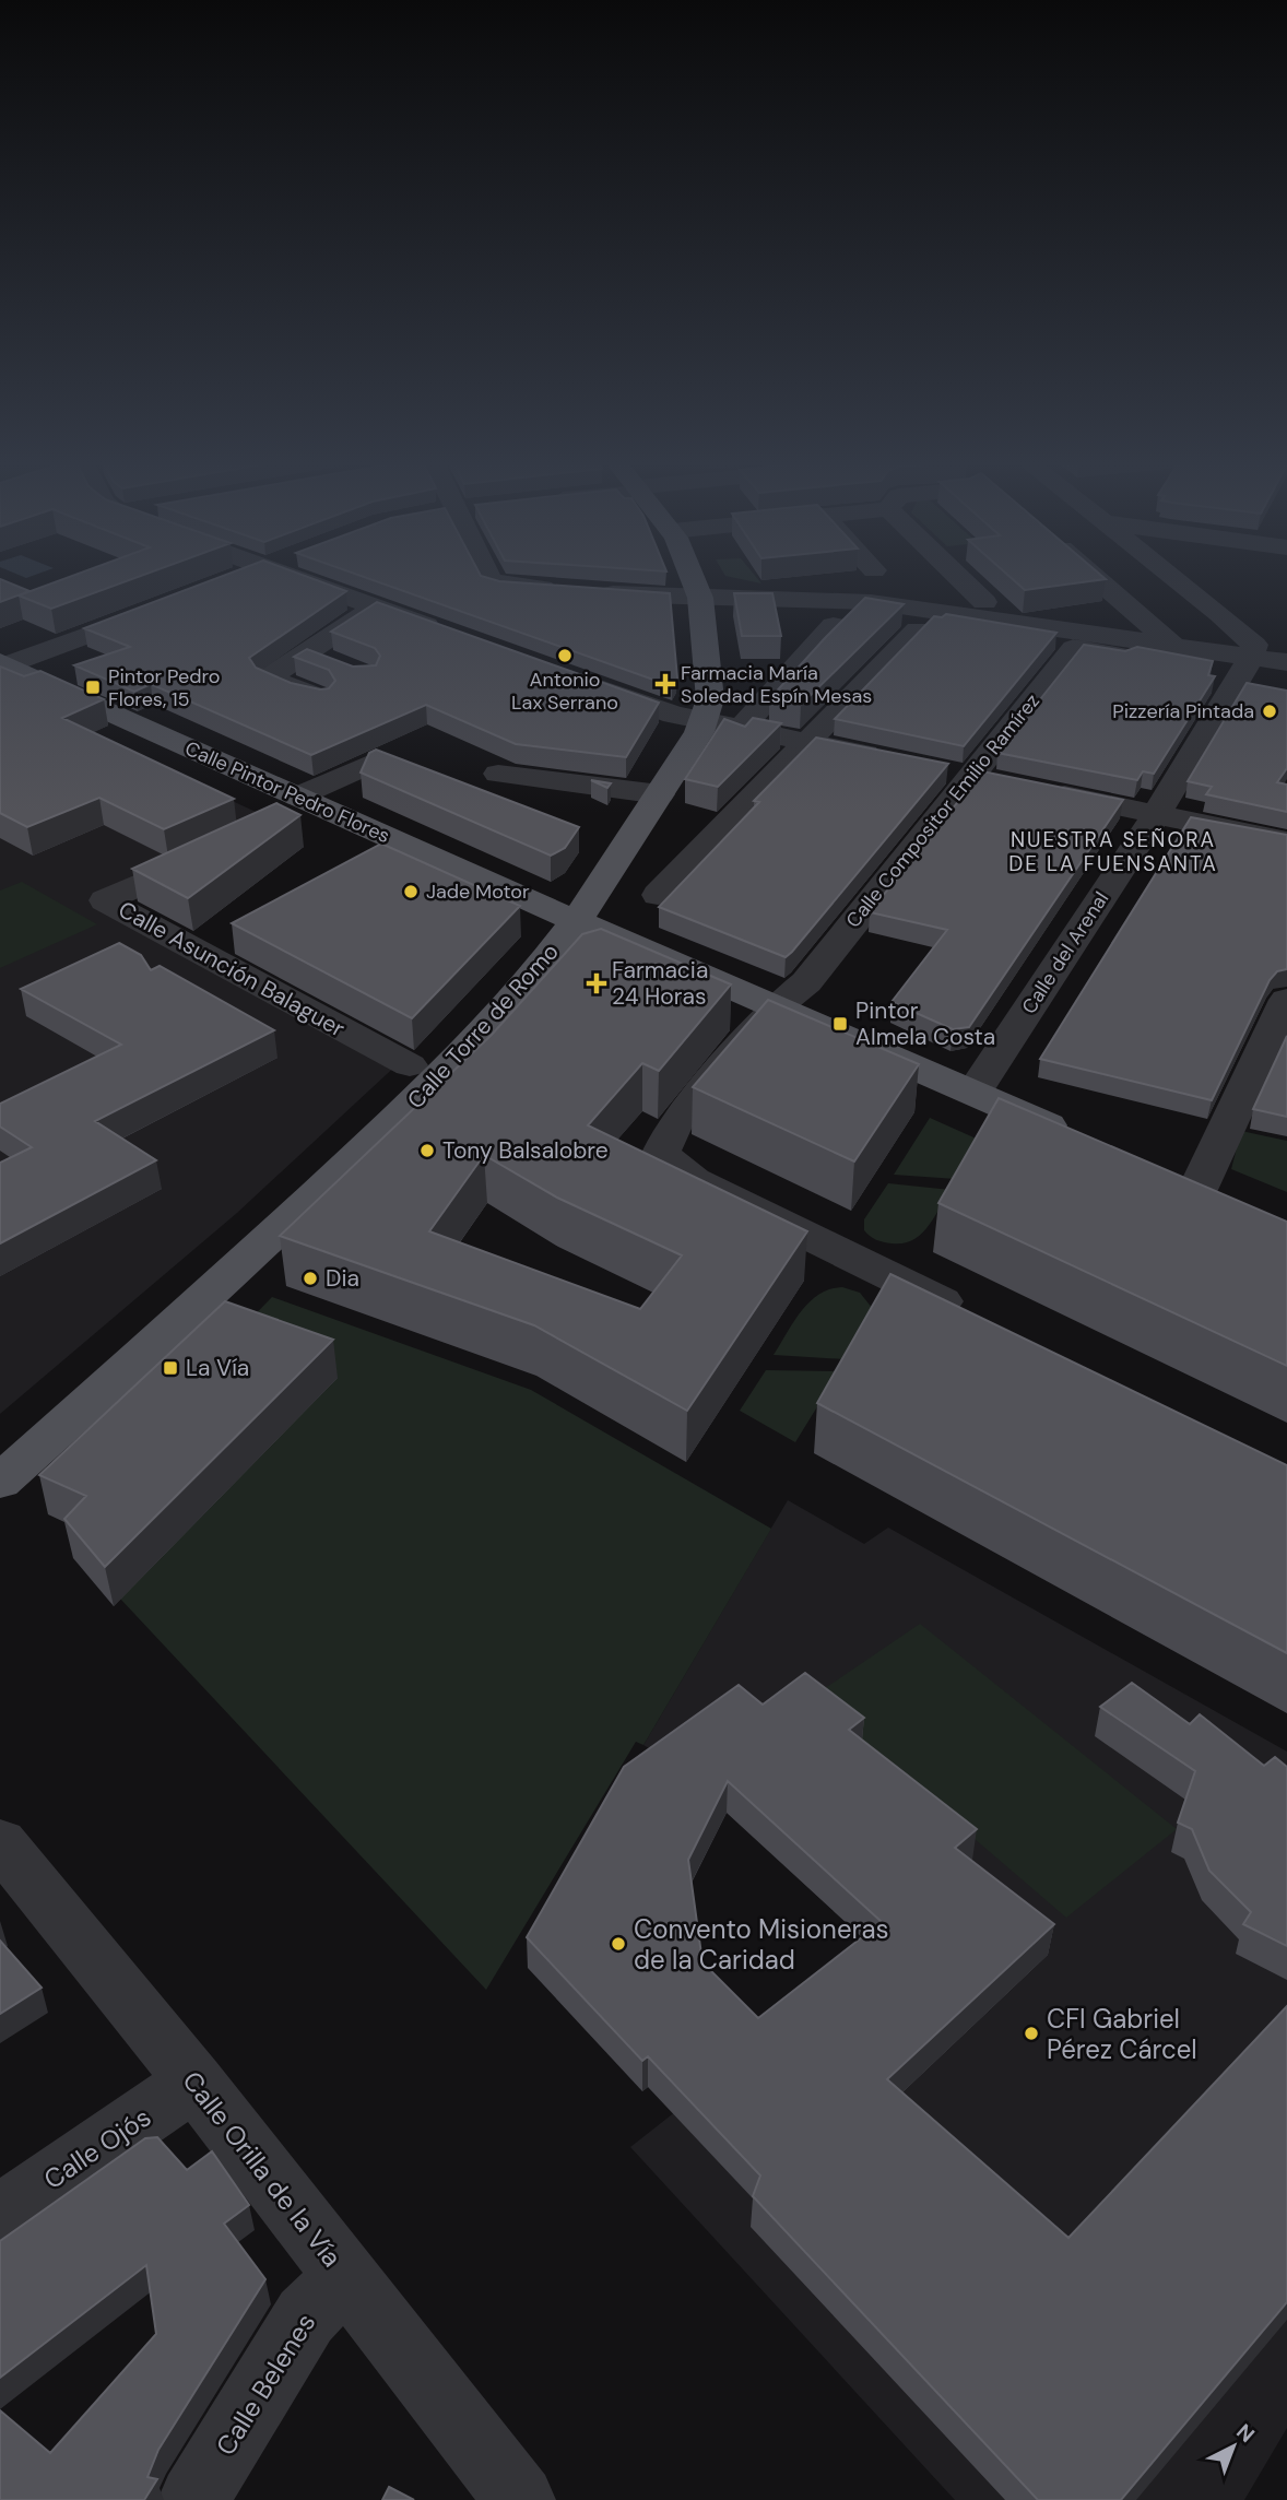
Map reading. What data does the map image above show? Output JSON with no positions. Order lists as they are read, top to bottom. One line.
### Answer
{"streets":{"main road":["Calle Pintor Pedro Flores","Calle Torre de Romo"],"street":["Calle Compositor Emilio Ramírez","Calle del Arenal","Calle Asunción Balaguer","Calle Ojós","Calle Orilla de la Vía","Calle Belenes"]},"crossings":[["Calle Pintor Pedro Flores","Calle Compositor Emilio Ramírez"],["Calle Pintor Pedro Flores","Calle del Arenal"],["Calle Pintor Pedro Flores","Calle Torre de Romo"],["Calle Ojós","Calle Orilla de la Vía"],["Calle Orilla de la Vía","Calle Belenes"]],"districts":["NUESTRA SEÑORA DE LA FUENSANTA"],"places":{"other":["Antonio Lax Serrano","Pizzería Pintada","Jade Motor","Tony Balsalobre","Dia","Convento Misioneras de la Caridad","CFI Gabriel Pérez Cárcel"],"health":["Farmacia María Soledad Espín Mesas","Farmacia 24 Horas"],"transit":["Pintor Pedro Flores, 15","Pintor Almela Costa","La Vía"]},"north":"top right"}
